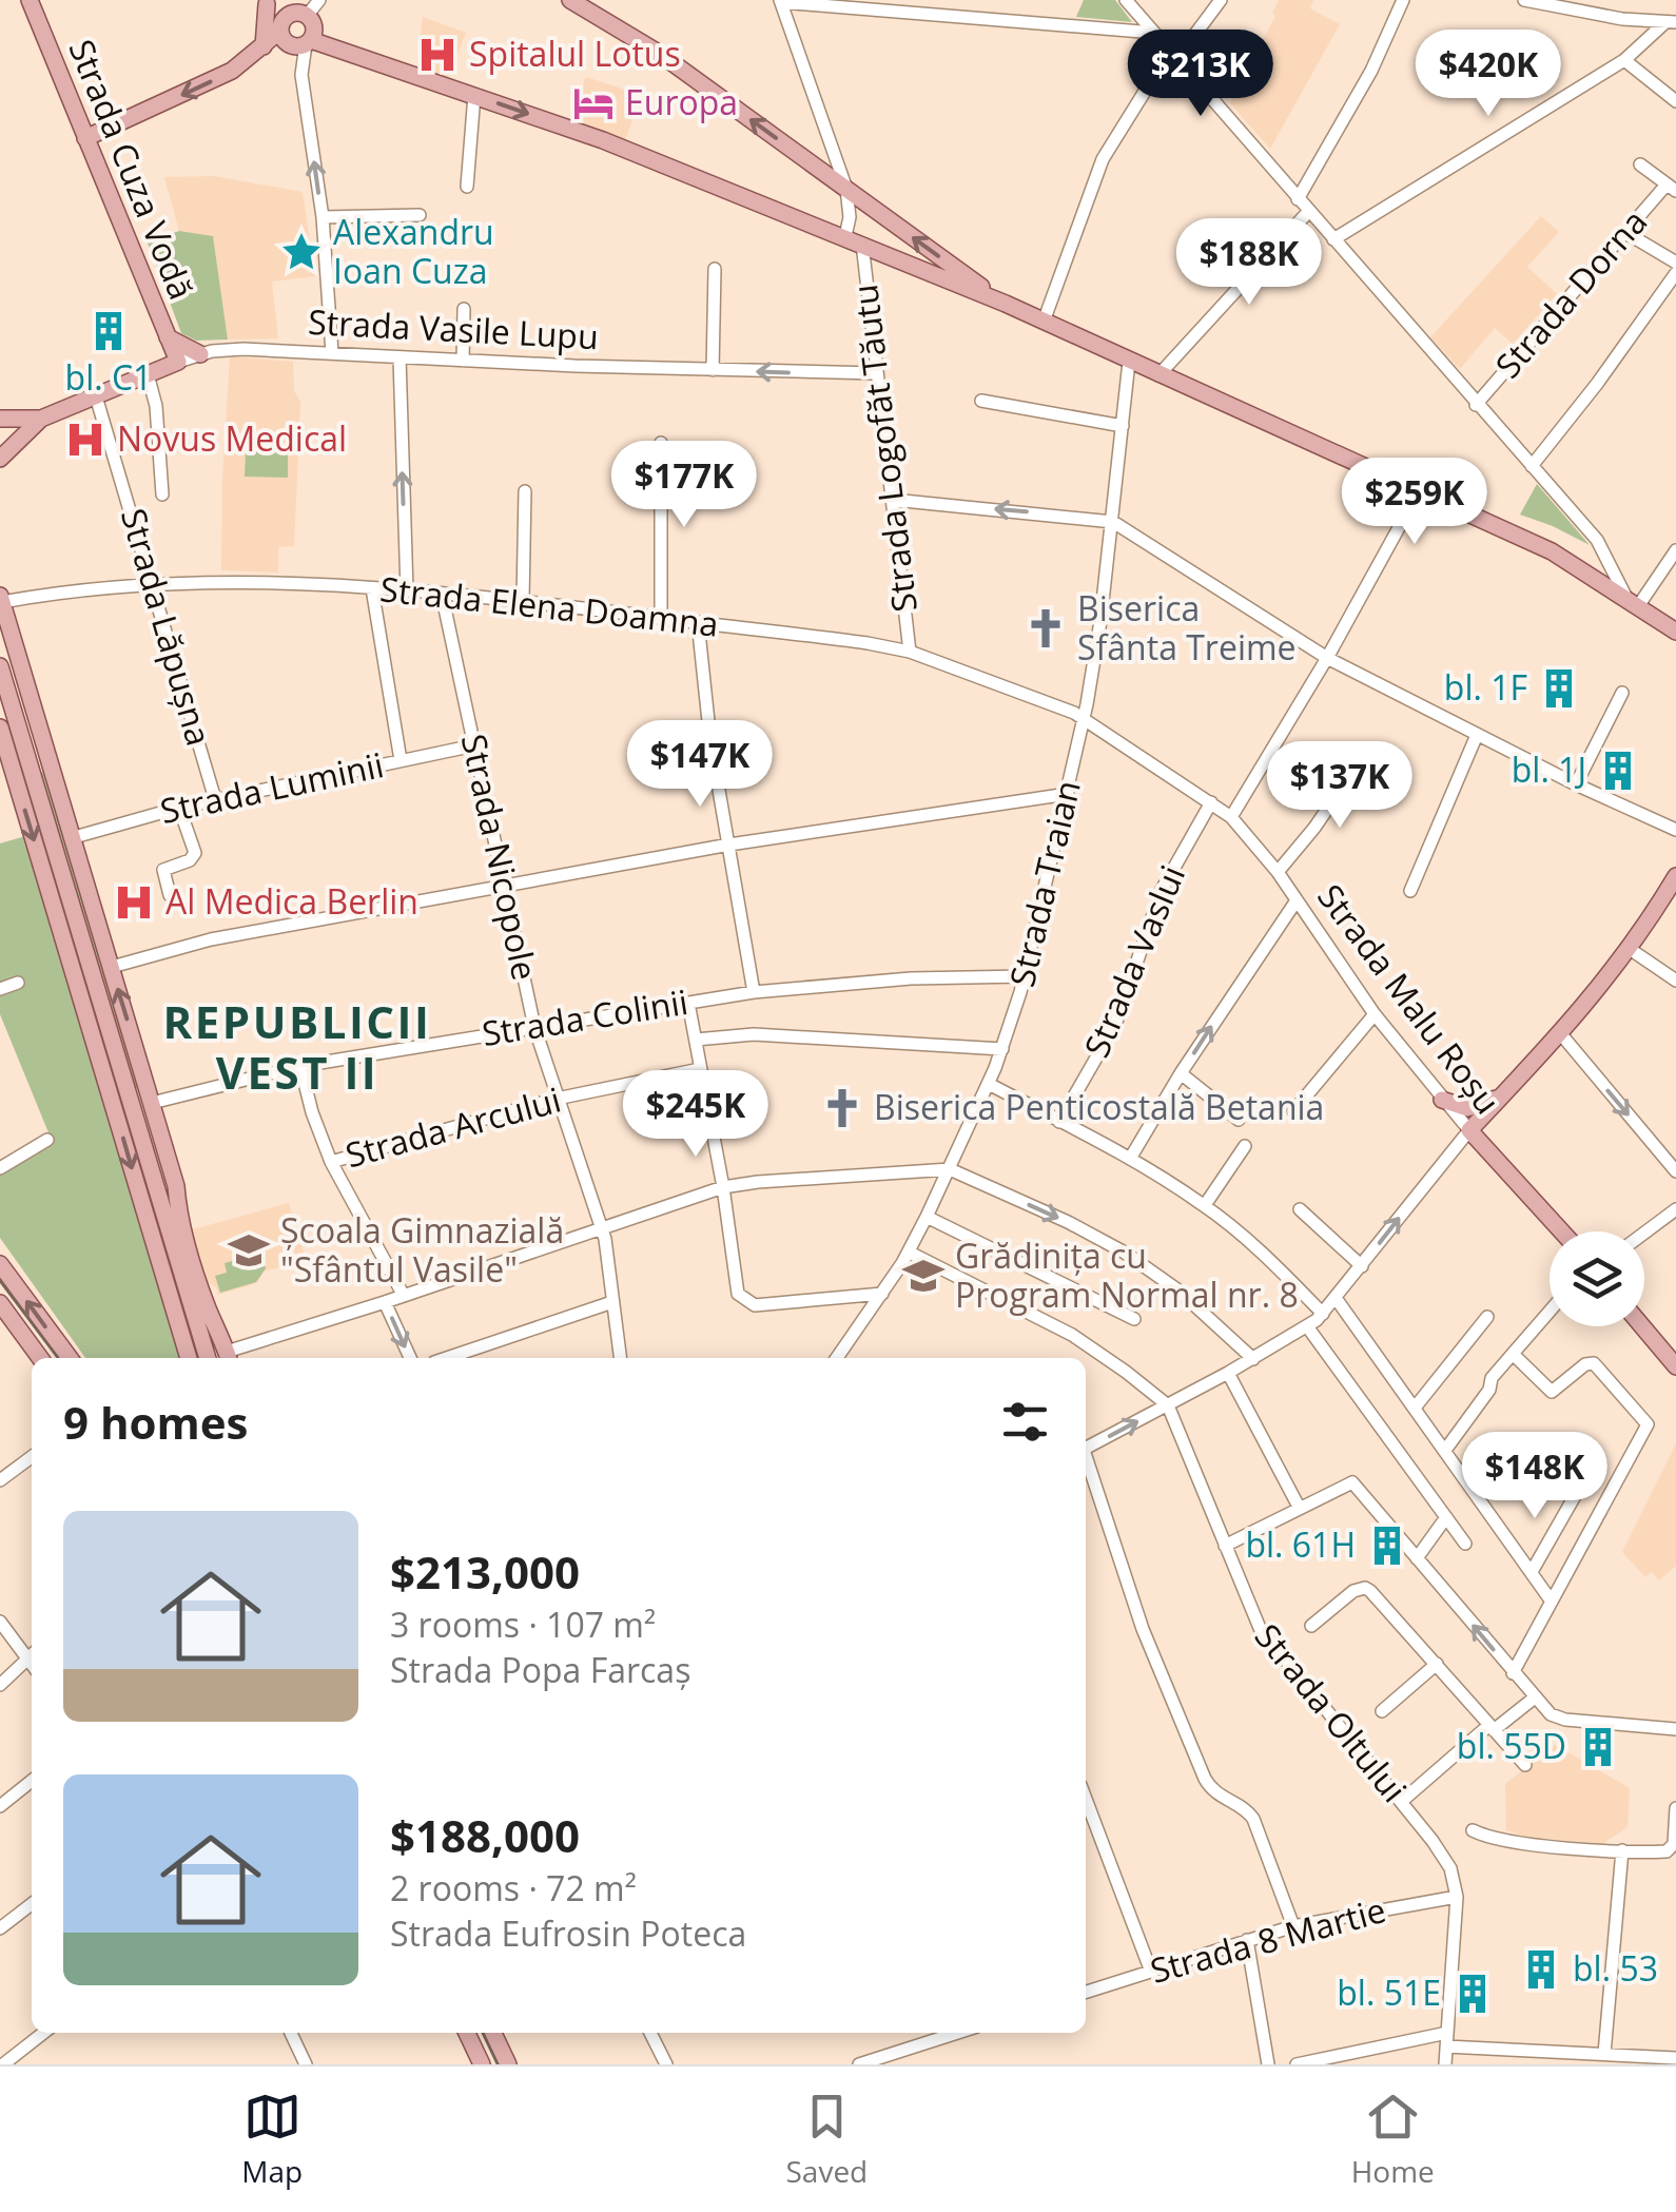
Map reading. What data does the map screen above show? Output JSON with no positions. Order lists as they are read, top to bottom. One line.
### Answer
{"streets":{"main road":["Strada Cuza Vodă","Strada Vasile Lupu","Strada Malu Roșu"],"street":["Strada Dorna","Strada Logofăt Tăutu","Strada Elena Doamna","Strada Lăpușna","Strada Luminii","Strada Nicopole","Strada Traian","Strada Vaslui","Strada Colinii","Strada Arcului","Strada Oltului","Strada 8 Martie"]},"crossings":[["Strada Cuza Vodă","Strada Vasile Lupu"],["Strada Vasile Lupu","Strada Logofăt Tăutu"],["Strada Vasile Lupu","Strada Lăpușna"],["Strada Logofăt Tăutu","Strada Elena Doamna"],["Strada Elena Doamna","Strada Lăpușna"],["Strada Elena Doamna","Strada Nicopole"],["Strada Elena Doamna","Strada Traian"],["Strada Elena Doamna","Strada Malu Roșu"],["Strada Lăpușna","Strada Luminii"],["Strada Luminii","Strada Nicopole"],["Strada Nicopole","Strada Colinii"],["Strada Nicopole","Strada Arcului"],["Strada Traian","Strada Malu Roșu"],["Strada Traian","Strada Colinii"],["Strada Vaslui","Strada Malu Roșu"],["Strada Oltului","Strada 8 Martie"]],"districts":["REPUBLICII VEST II"],"places":{"hospital":["Spitalul Lotus","Novus Medical","Al Medica Berlin"],"hotel":["Europa"],"place":["Alexandru Ioan Cuza"],"building":["bl. C1","bl. 1F","bl. 1J","bl. 61H","bl. 55D","bl. 53","bl. 51E"],"church":["Biserica Sfânta Treime","Biserica Penticostală Betania"],"school or university":["Școala Gimnazială \"Sfântul Vasile\"","Grădinița cu Program Normal nr. 8"]},"page":{"price":["$213K","$420K","$188K","$177K","$259K","$147K","$137K","$245K","$148K"],"heading":"9 homes","list":[{"name":"$213,000","note":"3 rooms · 107 m² · Strada Popa Farcaș"},{"name":"$188,000","note":"2 rooms · 72 m² · Strada Eufrosin Poteca"}],"tabs":["Map","Saved","Home"]}}
